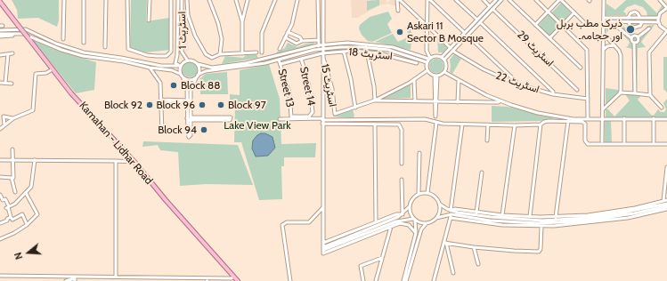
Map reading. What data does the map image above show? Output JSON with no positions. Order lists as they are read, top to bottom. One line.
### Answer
{"streets":{"main road":["Kamahan - Lidhar Road"],"street":["اسٹریٹ 1","اسٹریٹ 29","اسٹریٹ 18","اسٹریٹ 22","اسٹریٹ 15","Street 14","Street 13"]},"crossings":[["اسٹریٹ 18","اسٹریٹ 15"],["اسٹریٹ 18","Street 14"],["اسٹریٹ 18","Street 13"],["Street 14","Street 13"]],"parks":["Lake View Park"],"places":["ذیرک مطب ہربل اور حجامہ۔","Askari 11 Sector B Mosque","Block 88","Block 92","Block 96","Block 97","Block 94"],"north":"left"}
